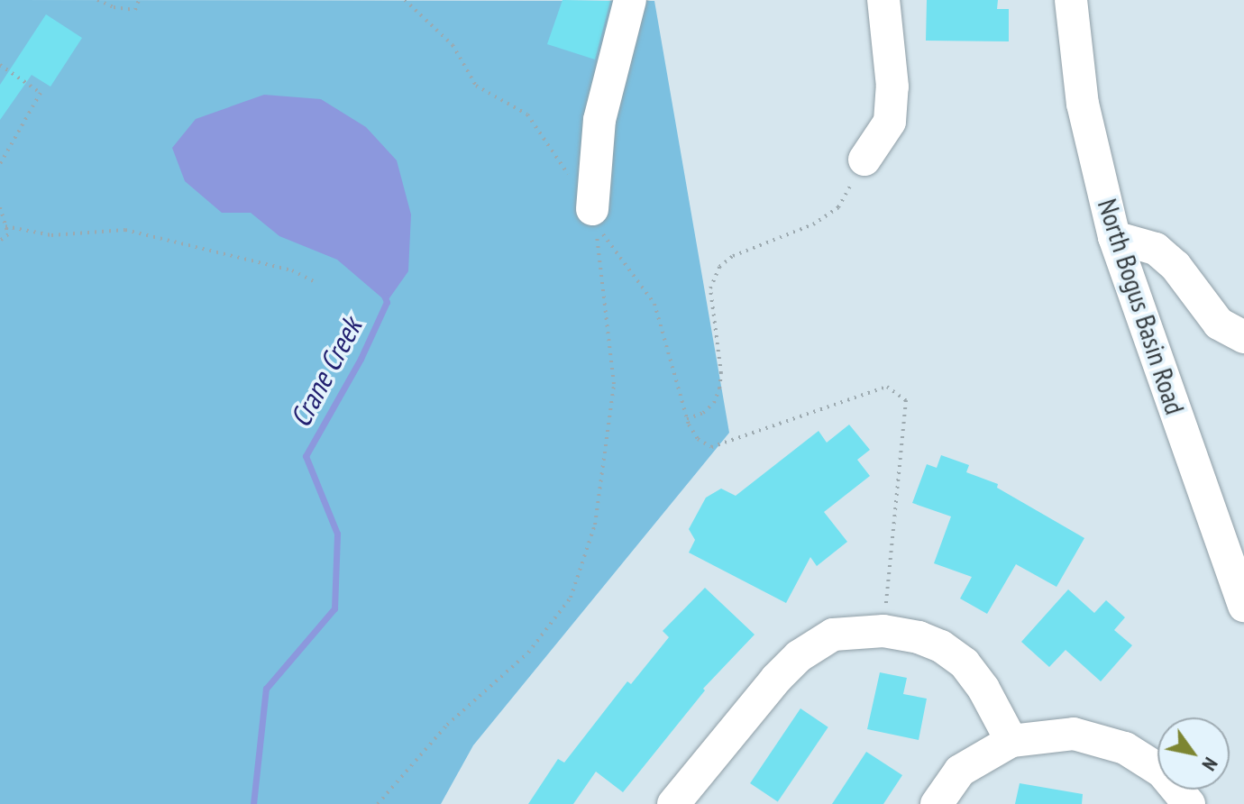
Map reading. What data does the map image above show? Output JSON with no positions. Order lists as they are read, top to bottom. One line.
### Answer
{"streets":{"street":["North Bogus Basin Road"]},"water":["Crane Creek"],"north":"bottom right"}
